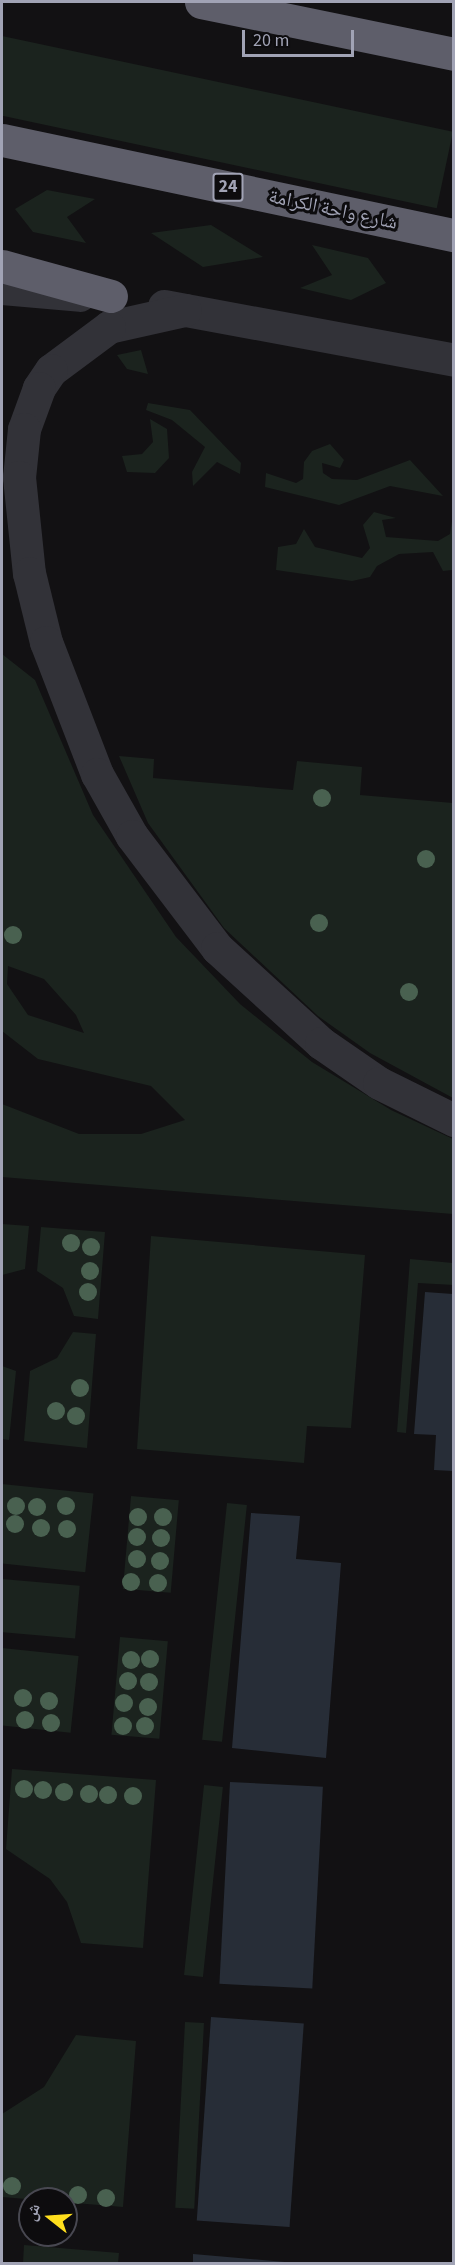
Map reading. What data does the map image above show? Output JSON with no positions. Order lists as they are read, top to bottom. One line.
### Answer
{"streets":{"highway":["24","شارع واحة الكرامة"]},"scale_bar":"20 m","north":"left"}
